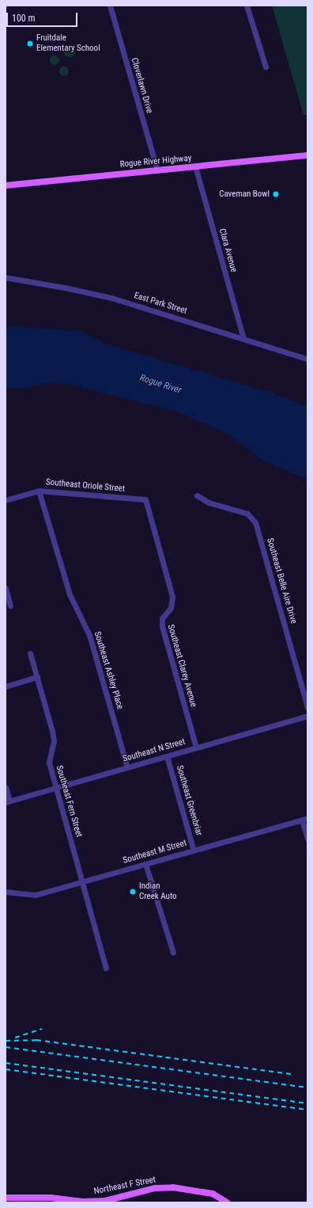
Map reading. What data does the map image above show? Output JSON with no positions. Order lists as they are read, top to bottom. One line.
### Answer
{"streets":{"main road":["Rogue River Highway","Northeast F Street"],"street":["Cloverlawn Drive","Clara Avenue","East Park Street","Southeast Oriole Street","Southeast Belle Aire Drive","Southeast Clarey Avenue","Southeast Ashley Place","Southeast N Street","Southeast Greenbriar","Southeast Fern Street","Southeast M Street"]},"crossings":[["Cloverlawn Drive","Rogue River Highway"],["Rogue River Highway","Clara Avenue"],["Clara Avenue","East Park Street"],["Southeast Oriole Street","Southeast Clarey Avenue"],["Southeast Oriole Street","Southeast Ashley Place"],["Southeast Clarey Avenue","Southeast N Street"],["Southeast Ashley Place","Southeast N Street"],["Southeast N Street","Southeast Greenbriar"],["Southeast N Street","Southeast Fern Street"],["Southeast Greenbriar","Southeast M Street"],["Southeast Fern Street","Southeast M Street"]],"water":["Rogue River"],"places":["Fruitdale Elementary School","Caveman Bowl","Indian Creek Auto"],"scale_bar":"100 m"}
